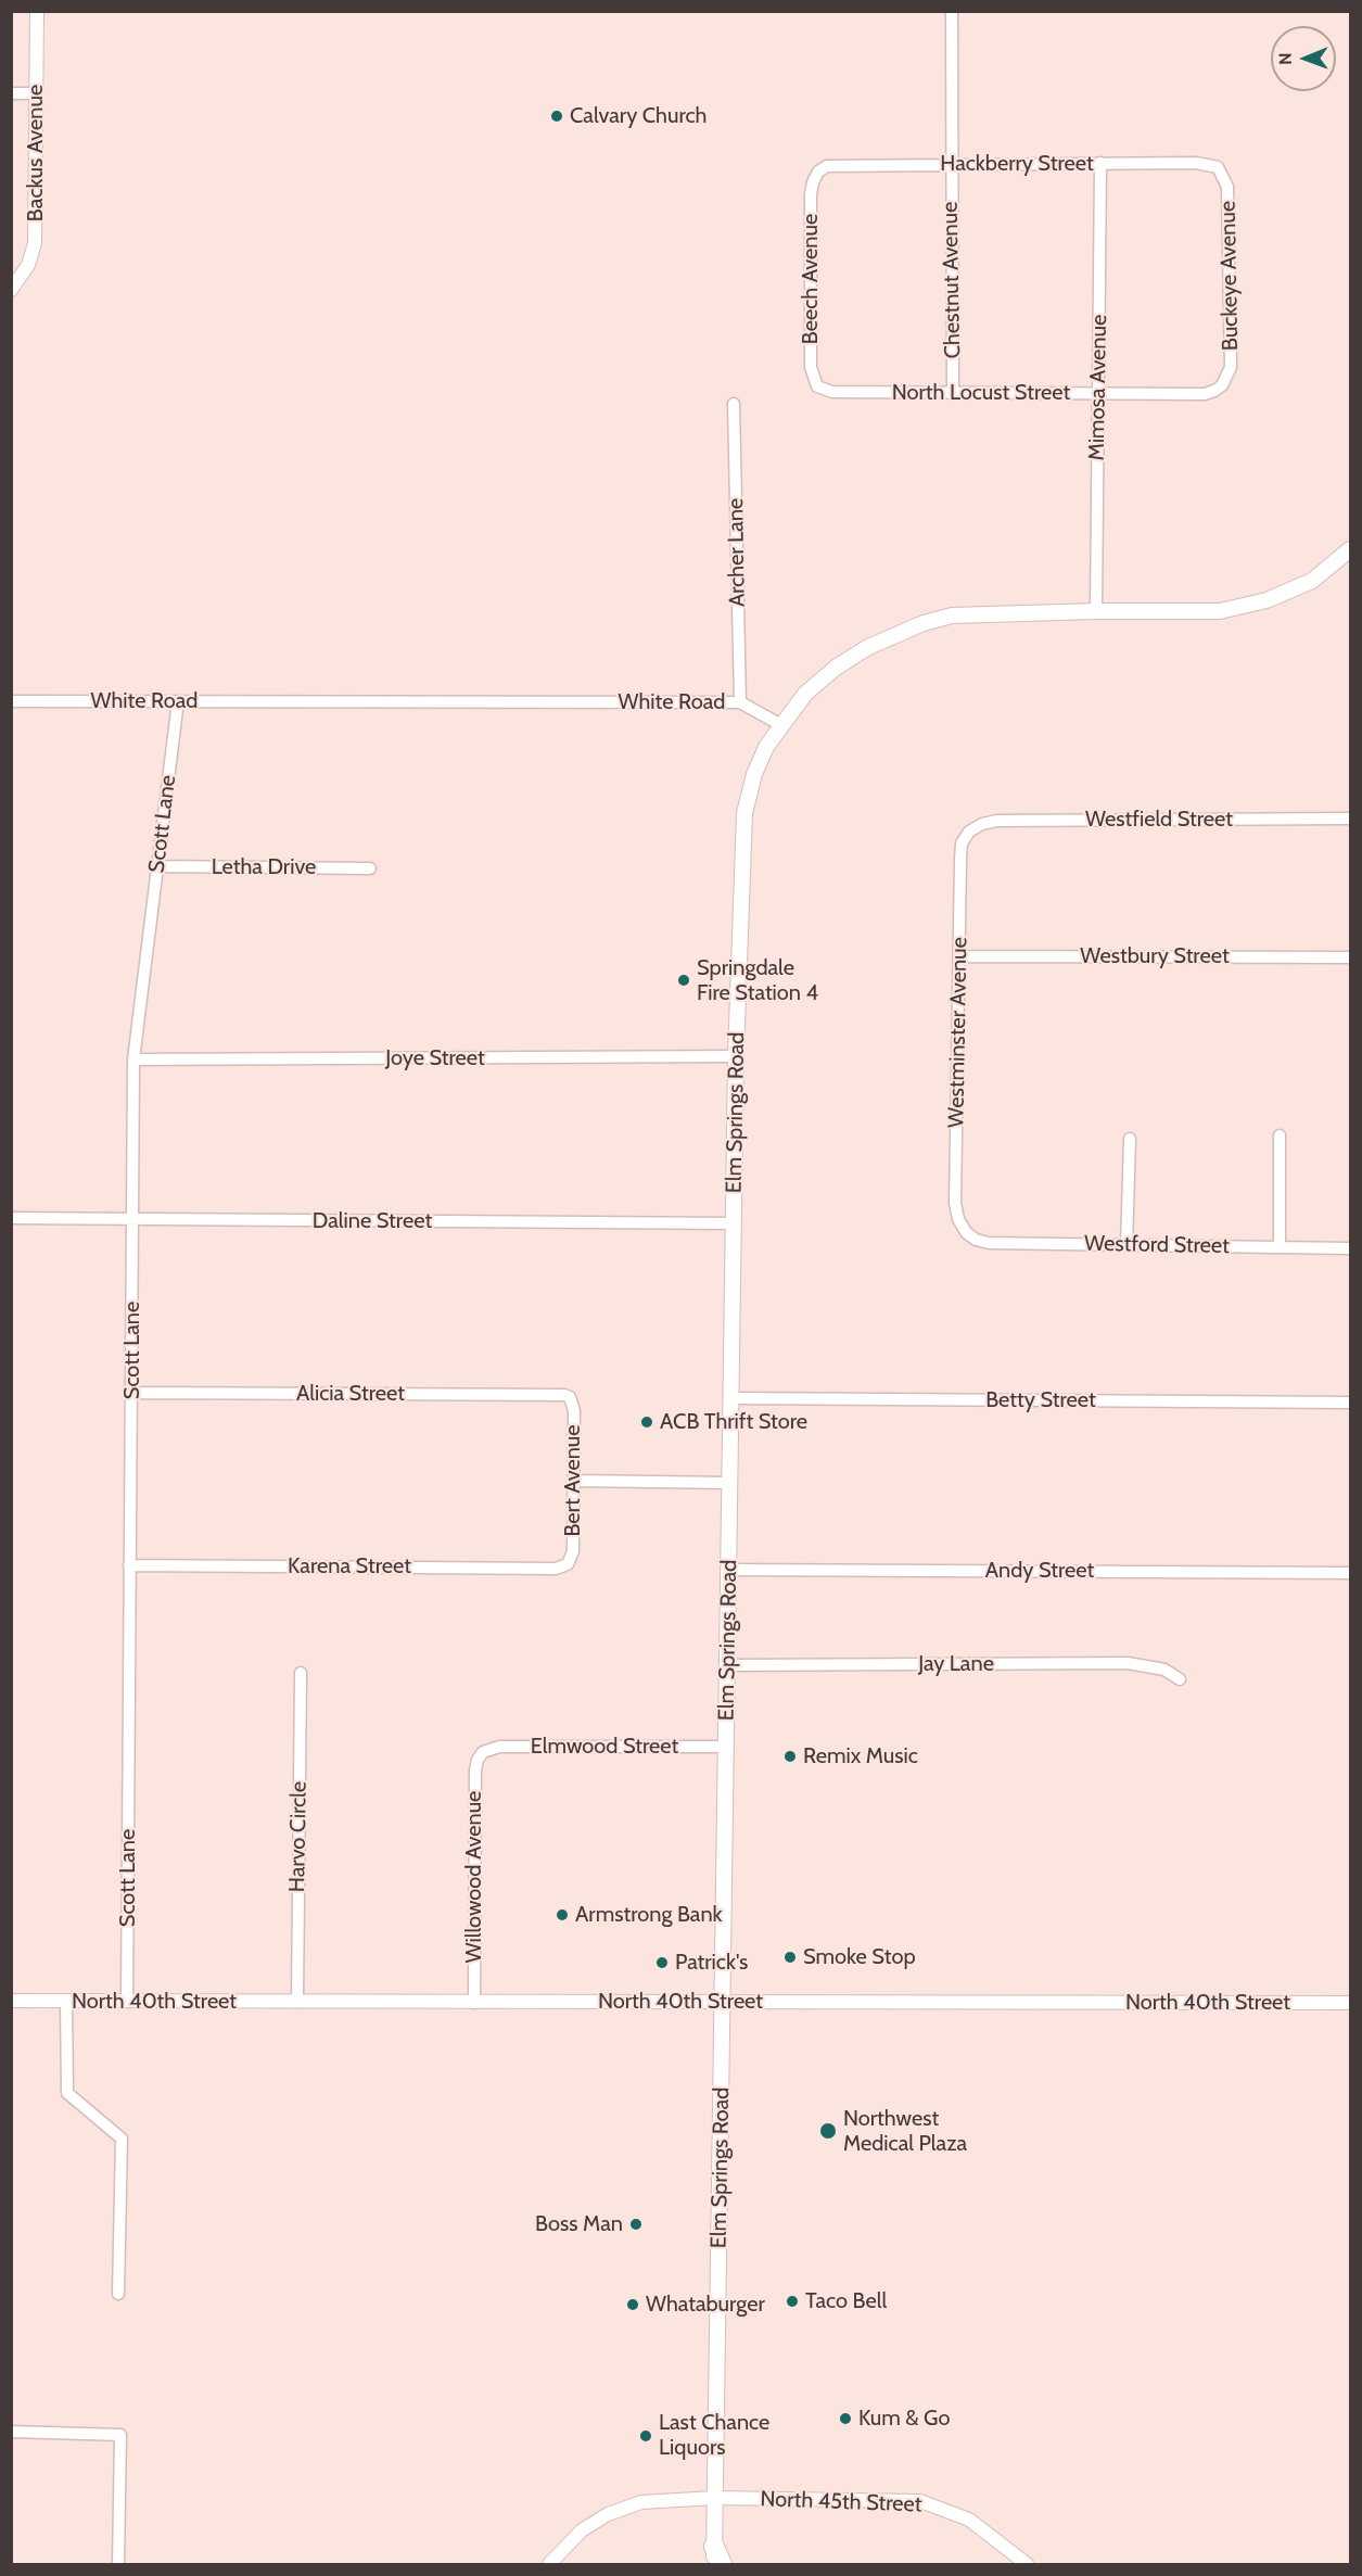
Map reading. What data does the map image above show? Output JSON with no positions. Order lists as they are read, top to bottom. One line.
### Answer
{"streets":{"main road":["Elm Springs Road"],"street":["Backus Avenue","Hackberry Street","Buckeye Avenue","Beech Avenue","Chestnut Avenue","Mimosa Avenue","North Locust Street","Archer Lane","White Road","Westfield Street","Scott Lane","Letha Drive","Westbury Street","Westminster Avenue","Joye Street","Daline Street","Westford Street","Alicia Street","Betty Street","Bert Avenue","Karena Street","Andy Street","Jay Lane","Elmwood Street","Harvo Circle","Willowood Avenue","North 40th Street","North 45th Street"]},"crossings":[["Hackberry Street","Buckeye Avenue"],["Hackberry Street","Beech Avenue"],["Hackberry Street","Chestnut Avenue"],["Hackberry Street","Mimosa Avenue"],["Buckeye Avenue","North Locust Street"],["Beech Avenue","North Locust Street"],["Chestnut Avenue","North Locust Street"],["Mimosa Avenue","North Locust Street"],["Archer Lane","White Road"],["White Road","Scott Lane"],["White Road","Elm Springs Road"],["Westfield Street","Westminster Avenue"],["Scott Lane","Letha Drive"],["Scott Lane","Joye Street"],["Scott Lane","Daline Street"],["Scott Lane","Alicia Street"],["Scott Lane","Karena Street"],["Scott Lane","North 40th Street"],["Westbury Street","Westminster Avenue"],["Westminster Avenue","Westford Street"],["Joye Street","Elm Springs Road"],["Elm Springs Road","Daline Street"],["Elm Springs Road","Betty Street"],["Elm Springs Road","Andy Street"],["Elm Springs Road","Jay Lane"],["Elm Springs Road","Elmwood Street"],["Elm Springs Road","North 40th Street"],["Elm Springs Road","North 45th Street"],["Alicia Street","Bert Avenue"],["Bert Avenue","Karena Street"],["Elmwood Street","Willowood Avenue"],["Harvo Circle","North 40th Street"],["Willowood Avenue","North 40th Street"]],"places":["Calvary Church","Springdale Fire Station 4","ACB Thrift Store","Remix Music","Armstrong Bank","Smoke Stop","Patrick's","Northwest Medical Plaza","Boss Man","Taco Bell","Whataburger","Kum & Go","Last Chance Liquors"],"north":"left"}
